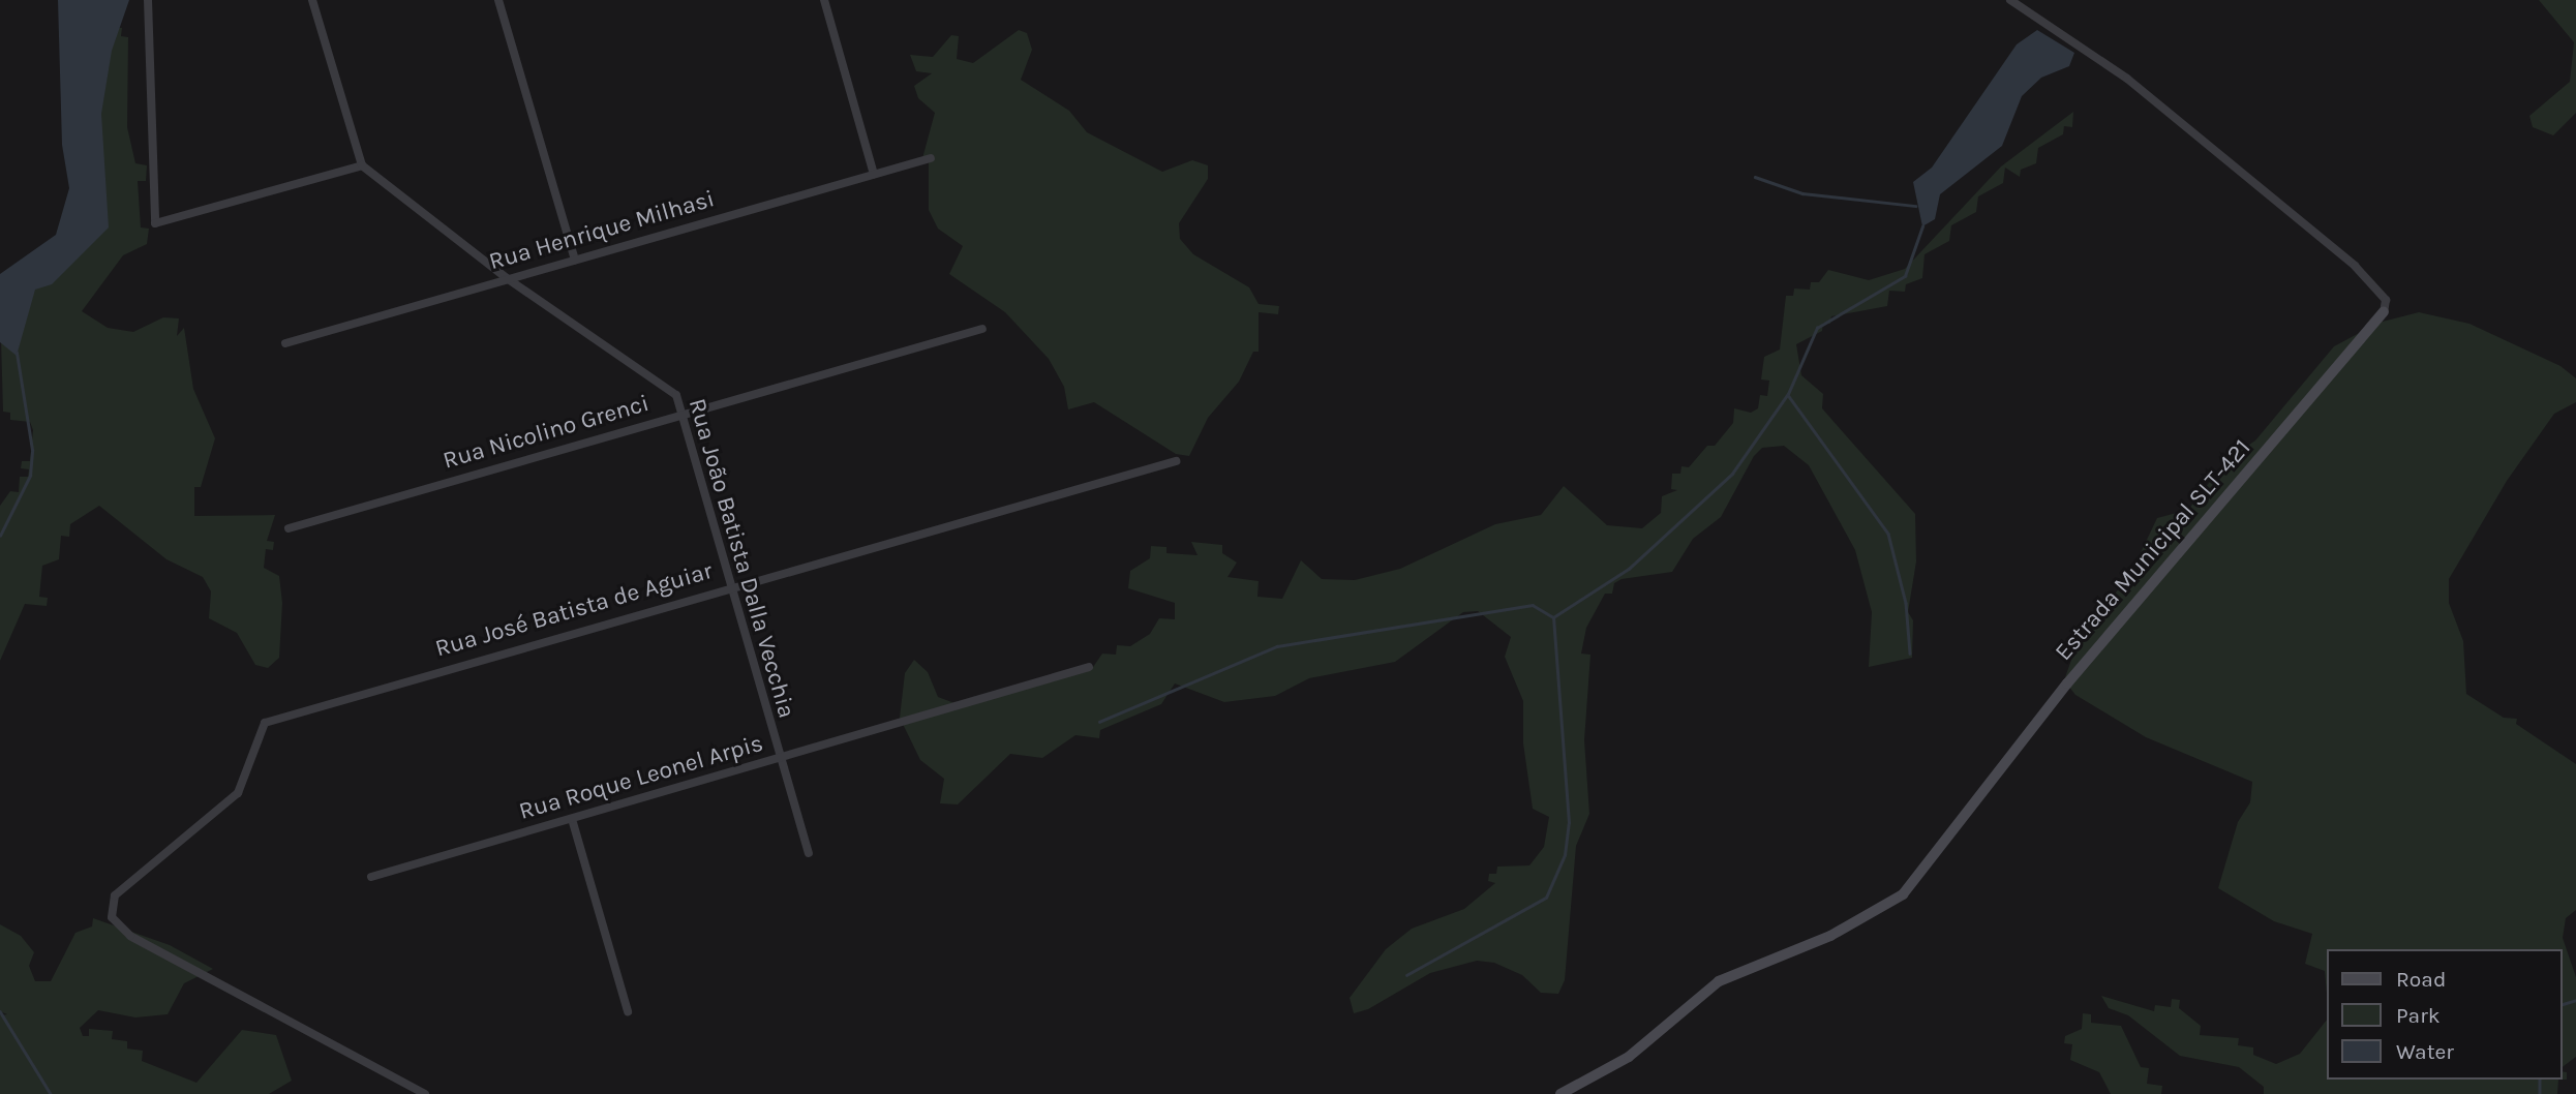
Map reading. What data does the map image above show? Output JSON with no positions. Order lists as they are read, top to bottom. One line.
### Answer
{"streets":{"street":["Rua Henrique Milhasi","Rua Nicolino Grenci","Estrada Municipal SLT-421","Rua João Batista Dalla Vecchia","Rua José Batista de Aguiar","Rua Roque Leonel Arpis"]},"crossings":[["Rua Henrique Milhasi","Rua João Batista Dalla Vecchia"],["Rua Nicolino Grenci","Rua João Batista Dalla Vecchia"],["Rua João Batista Dalla Vecchia","Rua José Batista de Aguiar"],["Rua João Batista Dalla Vecchia","Rua Roque Leonel Arpis"]],"legend":["Road","Park","Water"]}
